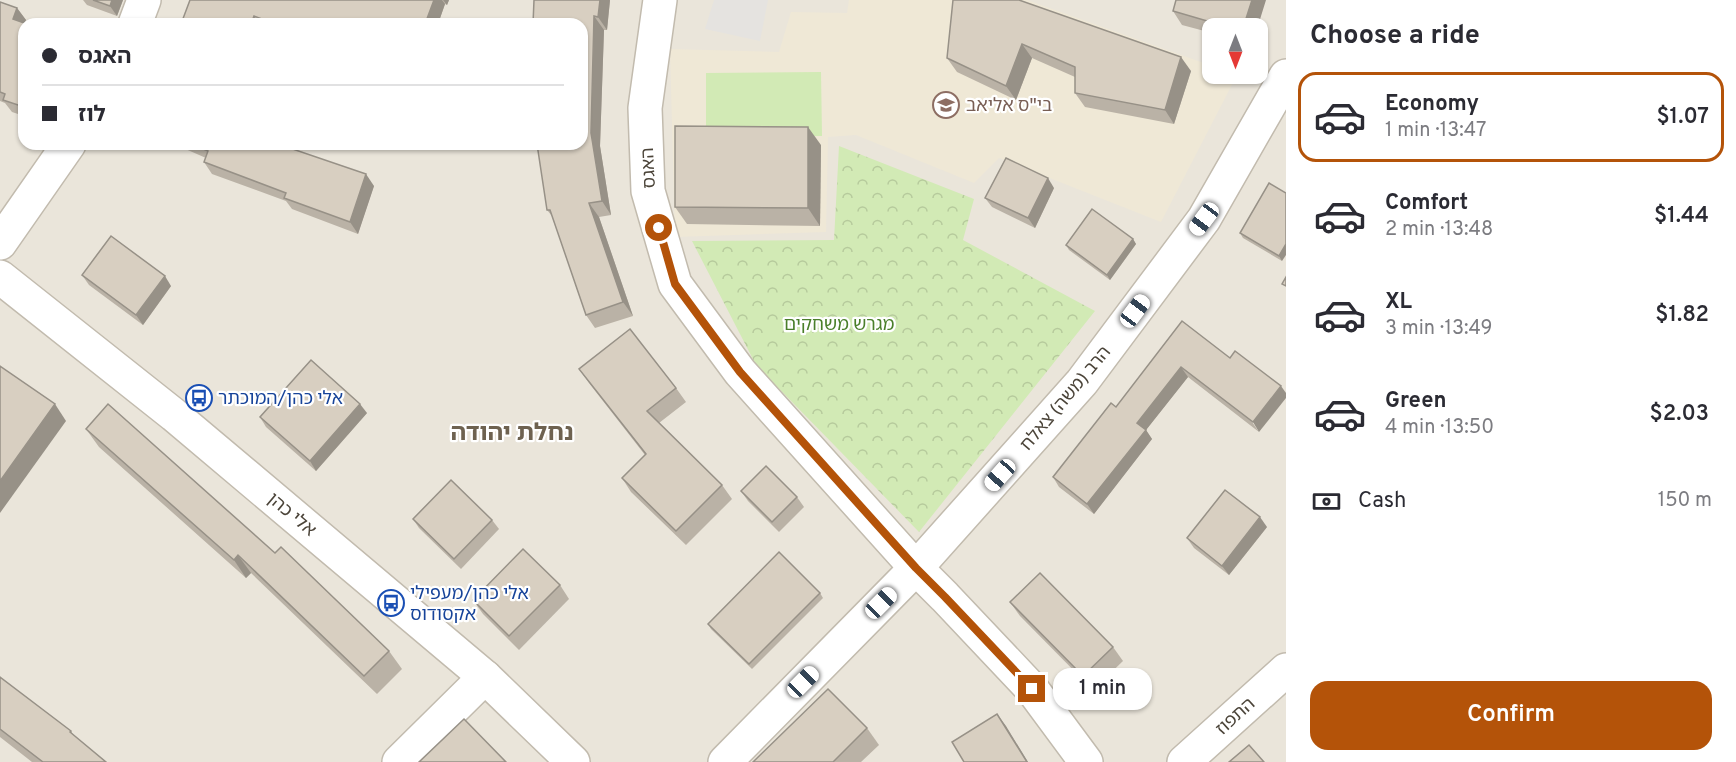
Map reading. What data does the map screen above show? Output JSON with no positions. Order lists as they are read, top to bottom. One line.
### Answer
{"streets":{"street":["האגס","הרב (משה) צאלח","אלי כהן","התפוז"]},"crossings":[["האגס","הרב (משה) צאלח"]],"districts":["נחלת יהודה"],"parks":["מגרש משחקים"],"places":{"school or university":["בי\"ס אליאב"],"bus stop":["אלי כהן/המוכתר","אלי כהן/מעפילי אקסודוס"]},"north":"bottom","page":{"heading":"Choose a ride","banner":["האגס","לוז"],"list":[{"name":"Economy","note":"1 min · 13:47","value":"$1.07"},{"name":"Comfort","note":"2 min · 13:48","value":"$1.44"},{"name":"XL","note":"3 min · 13:49","value":"$1.82"},{"name":"Green","note":"4 min · 13:50","value":"$2.03"}],"pay":["Cash","150 m"],"bubble":"1 min","buttons":"Confirm"}}
